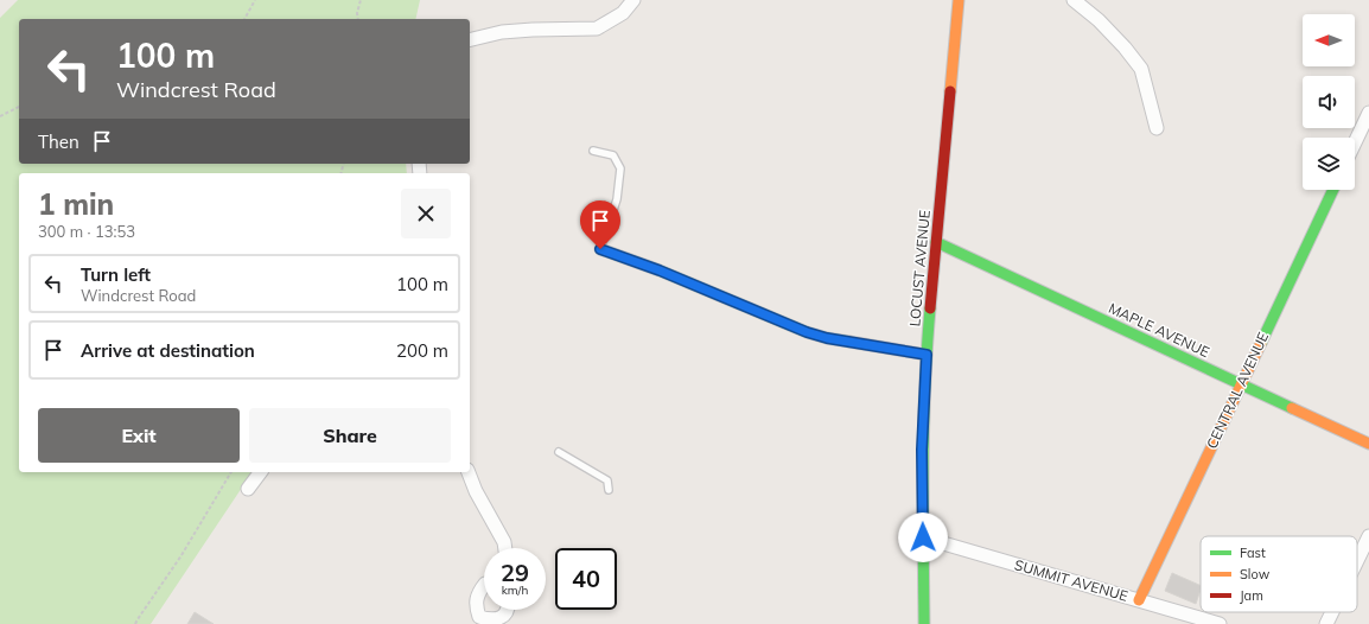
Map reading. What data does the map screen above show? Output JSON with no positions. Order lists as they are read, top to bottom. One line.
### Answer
{"streets":{"street":["LOCUST AVENUE","MAPLE AVENUE","CENTRAL AVENUE","SUMMIT AVENUE"]},"crossings":[["LOCUST AVENUE","MAPLE AVENUE"],["LOCUST AVENUE","SUMMIT AVENUE"],["MAPLE AVENUE","CENTRAL AVENUE"],["CENTRAL AVENUE","SUMMIT AVENUE"]],"legend":["Fast","Slow","Jam"],"north":"left","page":{"turn":["100 m","Windcrest Road"],"then":"Then","heading":["1 min","300 m · 13:53"],"list":[{"name":"Turn left","note":"Windcrest Road","value":"100 m"},{"name":"Arrive at destination","value":"200 m"}],"buttons":["Exit","Share"],"speed":"29 km/h","limit":"40"}}
